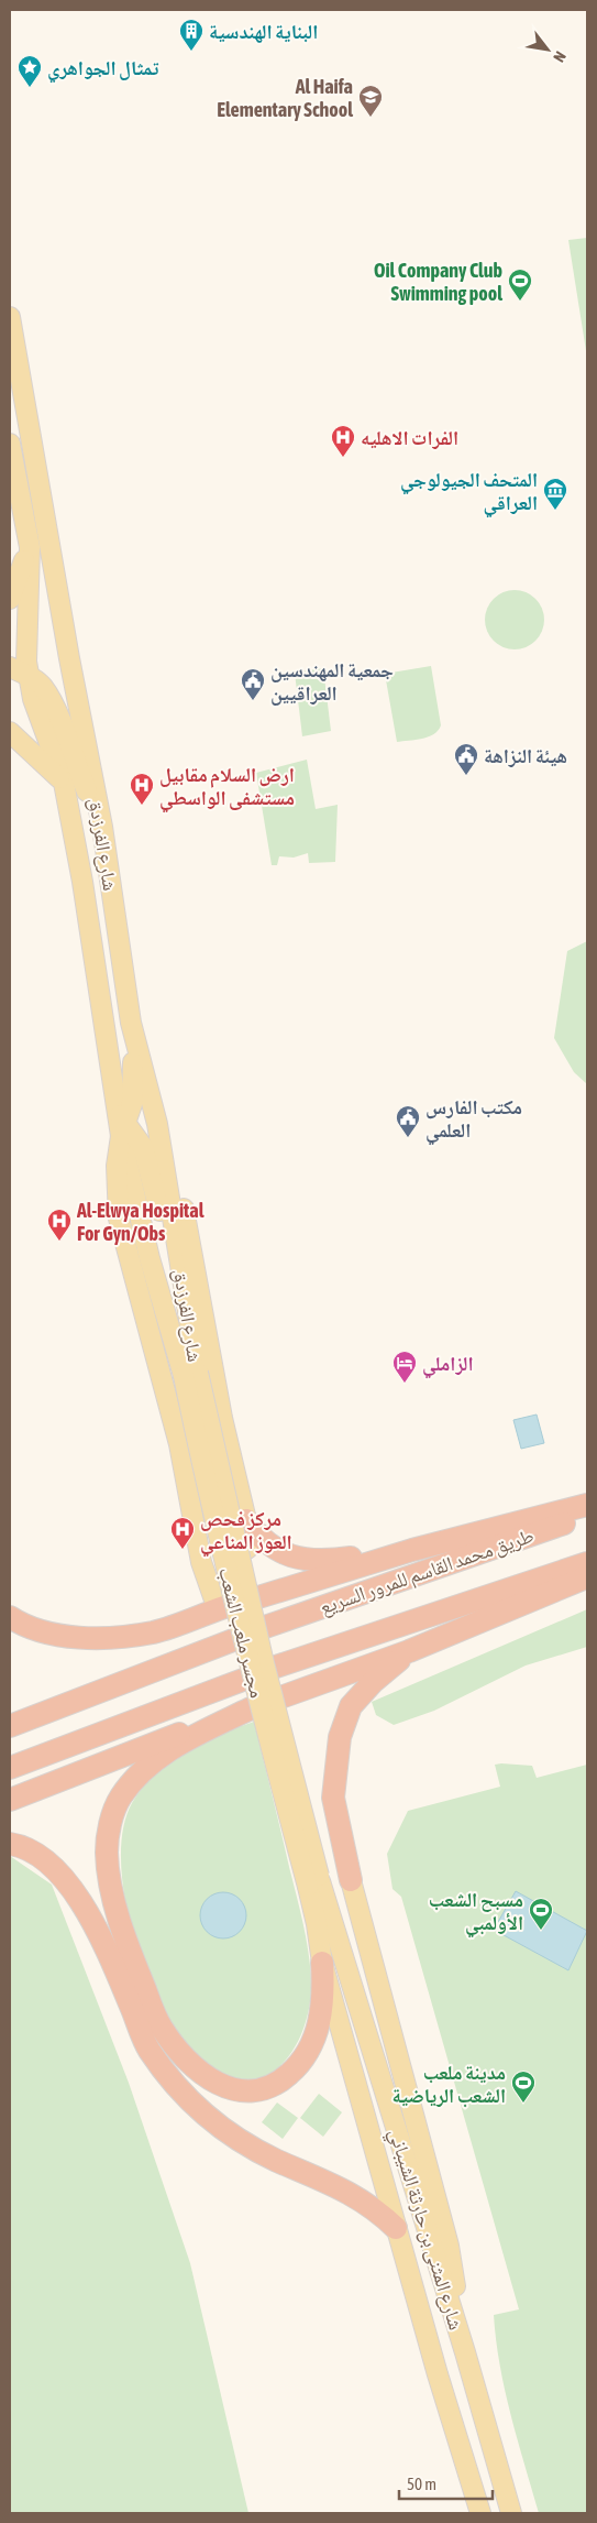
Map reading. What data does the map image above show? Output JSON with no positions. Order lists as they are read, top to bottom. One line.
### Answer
{"streets":{"highway":["طريق محمد القاسم للمرور السريع"],"main road":["شارع الفرزدق","مجسر ملعب الشعب","شارع المثنى بن حارثة الشيباني"]},"crossings":[["شارع الفرزدق","مجسر ملعب الشعب"],["مجسر ملعب الشعب","شارع المثنى بن حارثة الشيباني"]],"places":{"building":["البناية الهندسية"],"place":["تمثال الجواهري"],"school or university":["Al Haifa Elementary School"],"sports":["Oil Company Club Swimming pool","مسبح الشعب الأولمبي","مدينة ملعب الشعب الرياضية"],"hospital":["الفرات الاهليه","ارض السلام مقابيل مستشفى الواسطي","Al-Elwya Hospital For Gyn/Obs","مركز فحص العوز المناعي"],"museum":["المتحف الجيولوجي العراقي"],"public building":["جمعية المهندسين العراقيين","هيئة النزاهة","مكتب الفارس العلمي"],"hotel":["الزاملي"]},"scale_bar":"50 m","north":"bottom right"}
